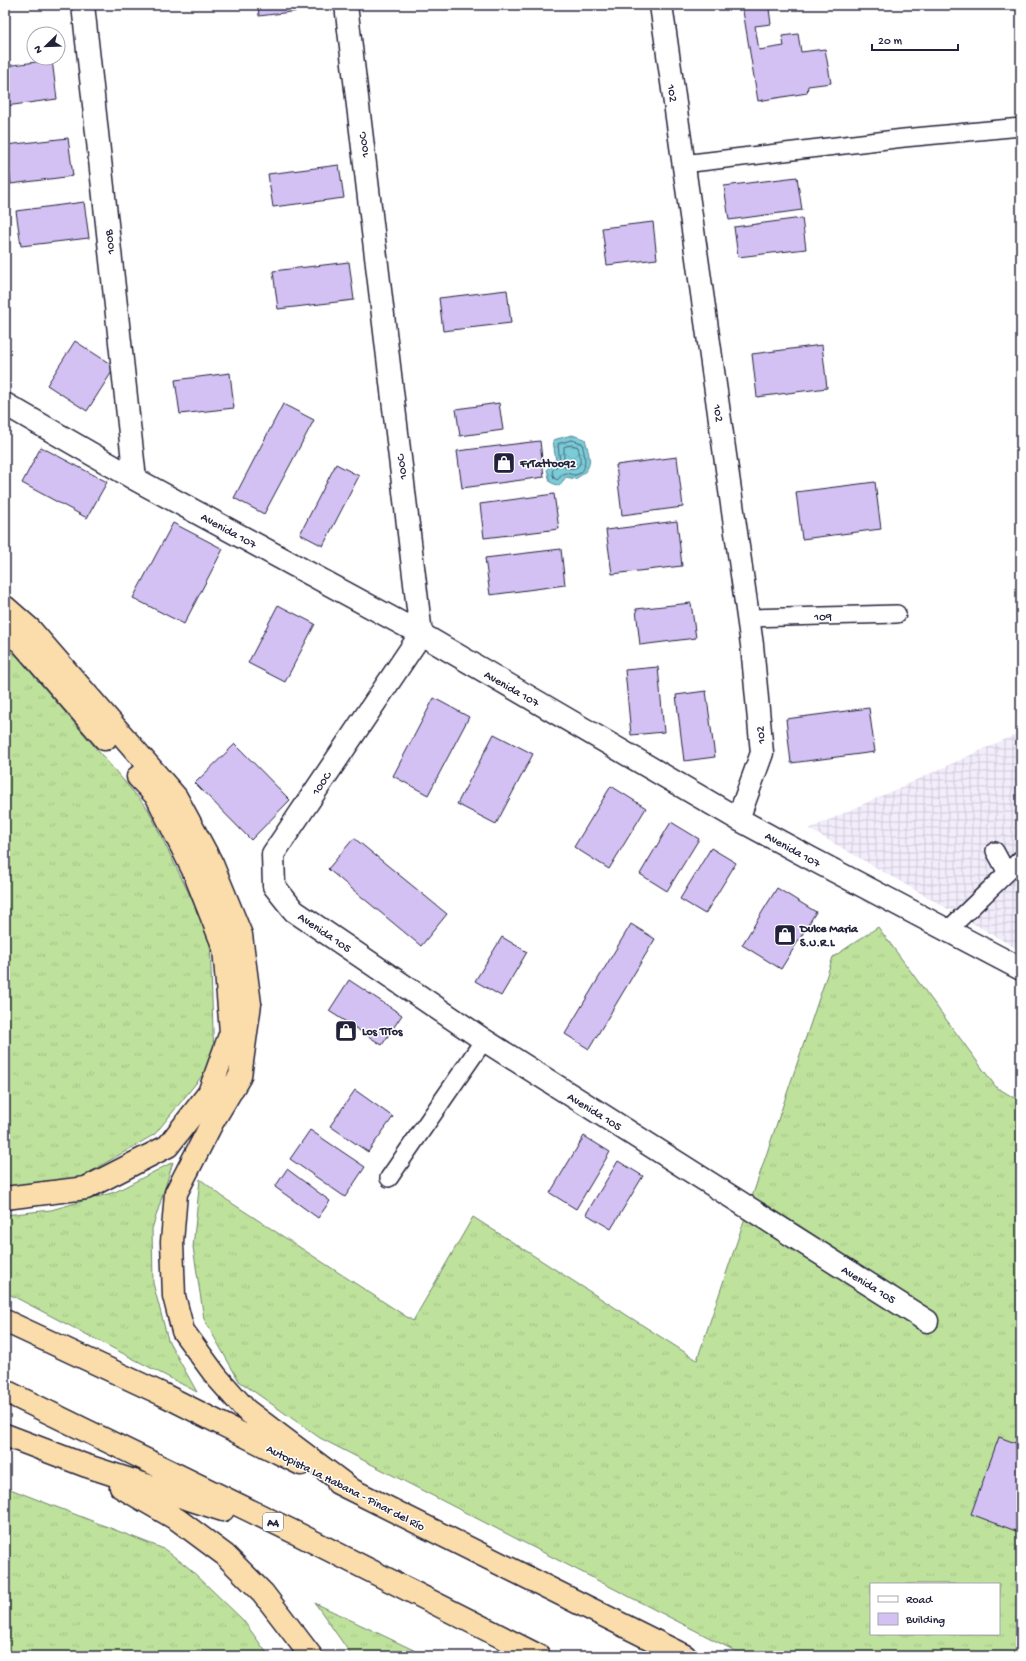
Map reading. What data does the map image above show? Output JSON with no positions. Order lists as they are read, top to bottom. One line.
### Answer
{"streets":{"highway":["Autopista La Habana - Pinar del Río","A4"],"street":["102","100C","100B","Avenida 107","Avenida 105"],"lane":["109"]},"crossings":[["102","Avenida 107"],["102","109"],["100C","Avenida 107"],["100C","Avenida 105"],["100B","Avenida 107"]],"places":{"shop":["FrTattoo92","Dulce Maria S.U.R.L","Los TiTos"]},"legend":["Road","Building"],"scale_bar":"20 m","north":"bottom left"}
